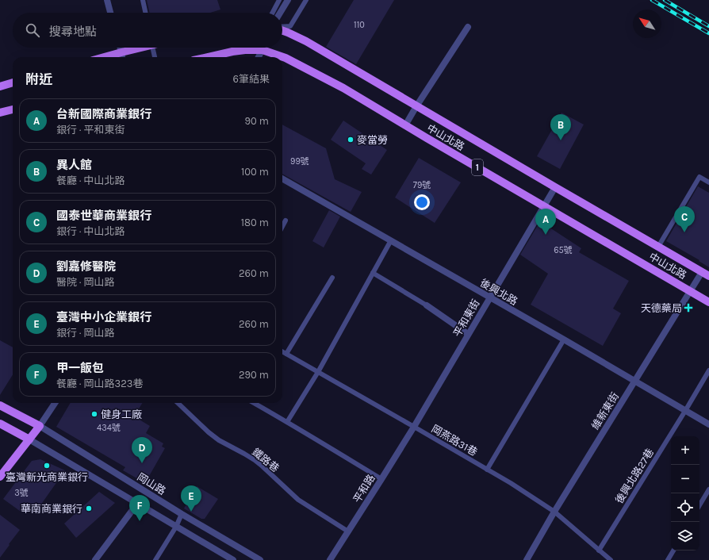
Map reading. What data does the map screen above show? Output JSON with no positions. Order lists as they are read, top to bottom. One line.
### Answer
{"streets":{"main road":["中山北路","1","岡山路"],"street":["後興北路","平和東街","維新東街","平和路"],"lane":["岡燕路31巷","鐵路巷","後興北路27巷"]},"crossings":[["中山北路","平和東街"],["中山北路","維新東街"],["後興北路","平和東街"],["後興北路","維新東街"],["後興北路","後興北路27巷"],["平和東街","岡燕路31巷"],["平和東街","平和路"],["維新東街","岡燕路31巷"],["岡燕路31巷","後興北路27巷"],["岡燕路31巷","平和路"],["鐵路巷","平和路"]],"places":{"other":["麥當勞","健身工廠","臺灣新光商業銀行","華南商業銀行"],"health":["天德藥局"]},"house_numbers":["110","99號","79號","65號","434號","3號"],"north":"top left","page":{"search":"搜尋地點","heading":["附近","6筆結果"],"list":[{"mark":"A","name":"台新國際商業銀行","note":"銀行 · 平和東街","value":"90 m"},{"mark":"B","name":"異人館","note":"餐廳 · 中山北路","value":"100 m"},{"mark":"C","name":"國泰世華商業銀行","note":"銀行 · 中山北路","value":"180 m"},{"mark":"D","name":"劉嘉修醫院","note":"醫院 · 岡山路","value":"260 m"},{"mark":"E","name":"臺灣中小企業銀行","note":"銀行 · 岡山路","value":"260 m"},{"mark":"F","name":"甲一飯包","note":"餐廳 · 岡山路323巷","value":"290 m"}],"pins":["B","C","A","D","E","F"],"map_buttons":["+","−"]}}
